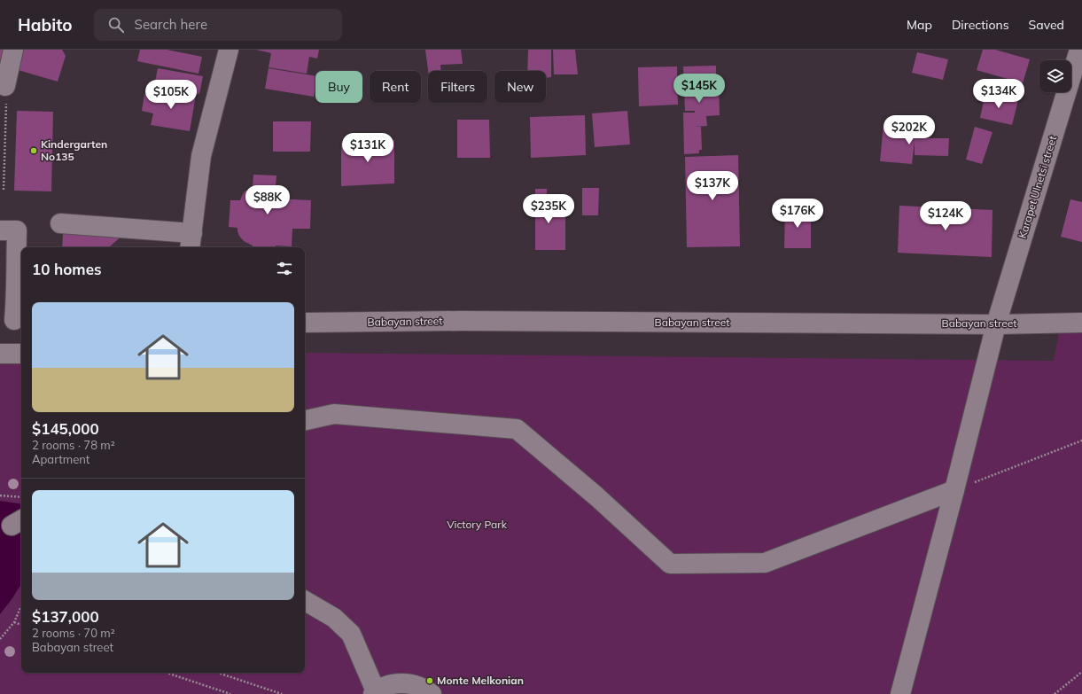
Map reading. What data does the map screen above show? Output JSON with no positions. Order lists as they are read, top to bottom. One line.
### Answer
{"streets":{"street":["Karapet Ulnetsi street","Babayan street"]},"crossings":[["Karapet Ulnetsi street","Babayan street"]],"parks":["Victory Park"],"places":["Kindergarten No135","Monte Melkonian"],"page":{"header":"Habito","search":"Search here","nav":["Map","Directions","Saved"],"chip":["Buy","Rent","Filters","New"],"price":["$145K","$134K","$105K","$202K","$131K","$137K","$88K","$235K","$176K","$124K"],"heading":"10 homes","list":[{"name":"$145,000","note":"2 rooms · 78 m² · Apartment"},{"name":"$137,000","note":"2 rooms · 70 m² · Babayan street"}]}}
